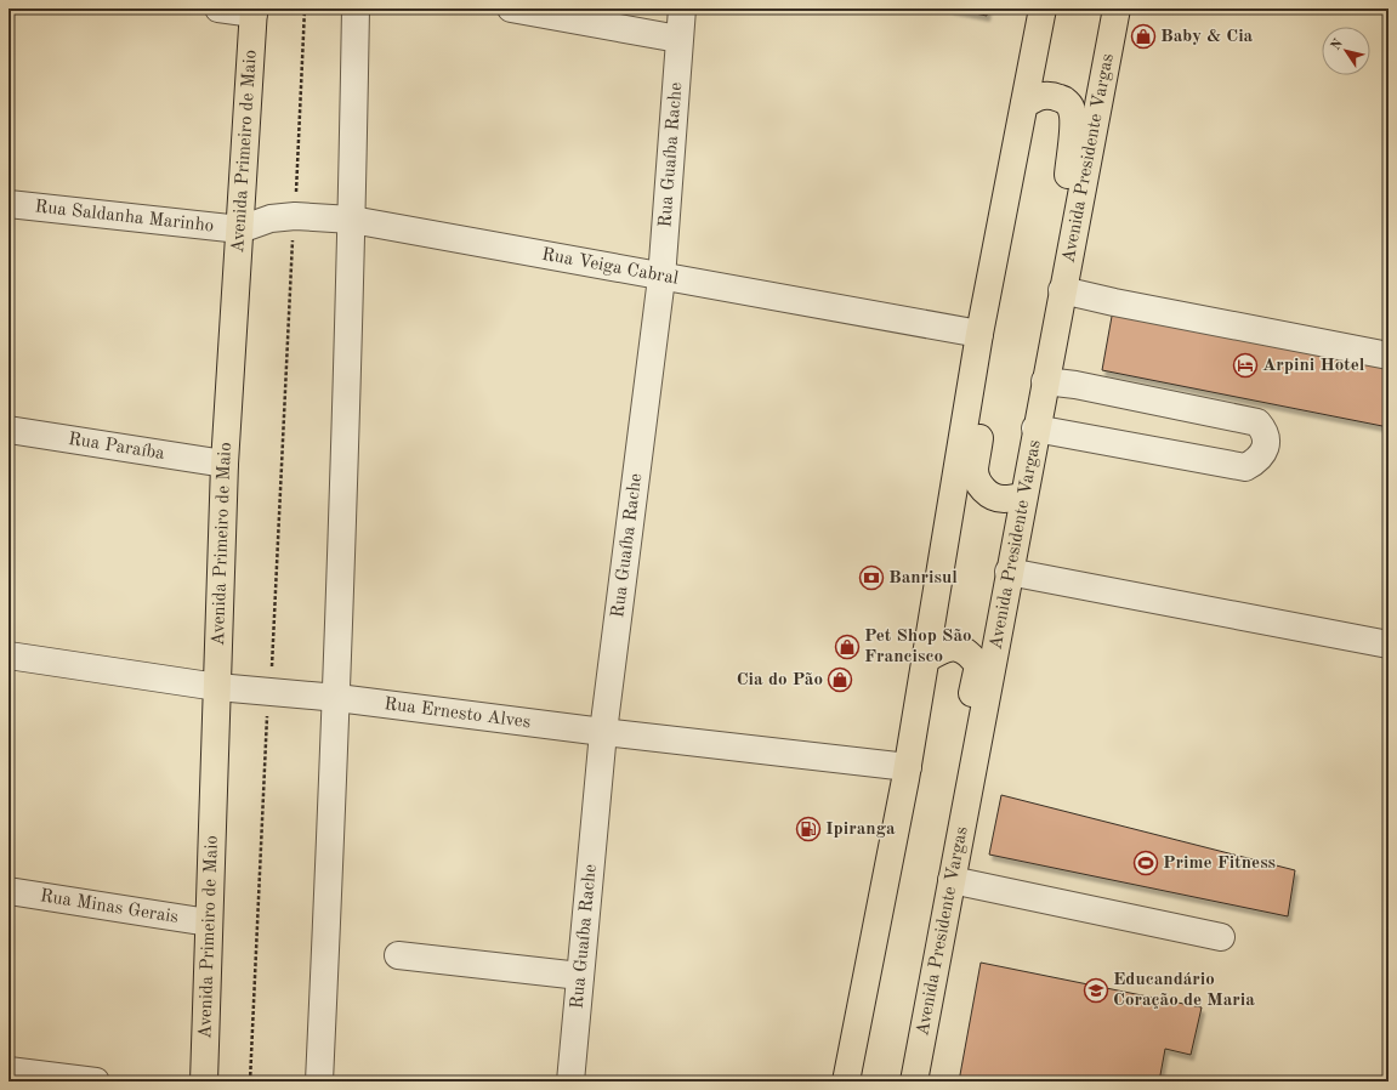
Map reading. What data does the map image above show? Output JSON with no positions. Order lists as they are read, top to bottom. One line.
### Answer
{"streets":{"main road":["Avenida Primeiro de Maio","Avenida Presidente Vargas"],"street":["Rua Guaíba Rache","Rua Saldanha Marinho","Rua Veiga Cabral","Rua Paraíba","Rua Ernesto Alves","Rua Minas Gerais"]},"crossings":[["Avenida Primeiro de Maio","Rua Saldanha Marinho"],["Avenida Primeiro de Maio","Rua Veiga Cabral"],["Avenida Primeiro de Maio","Rua Paraíba"],["Avenida Primeiro de Maio","Rua Ernesto Alves"],["Avenida Primeiro de Maio","Rua Minas Gerais"],["Rua Guaíba Rache","Rua Veiga Cabral"],["Rua Guaíba Rache","Rua Ernesto Alves"],["Rua Saldanha Marinho","Rua Veiga Cabral"]],"places":{"shop":["Baby & Cia","Pet Shop São Francisco","Cia do Pão"],"hotel":["Arpini Hotel"],"bank":["Banrisul"],"fuel station":["Ipiranga"],"sports":["Prime Fitness"],"school or university":["Educandário Coração de Maria"]},"north":"top left"}
